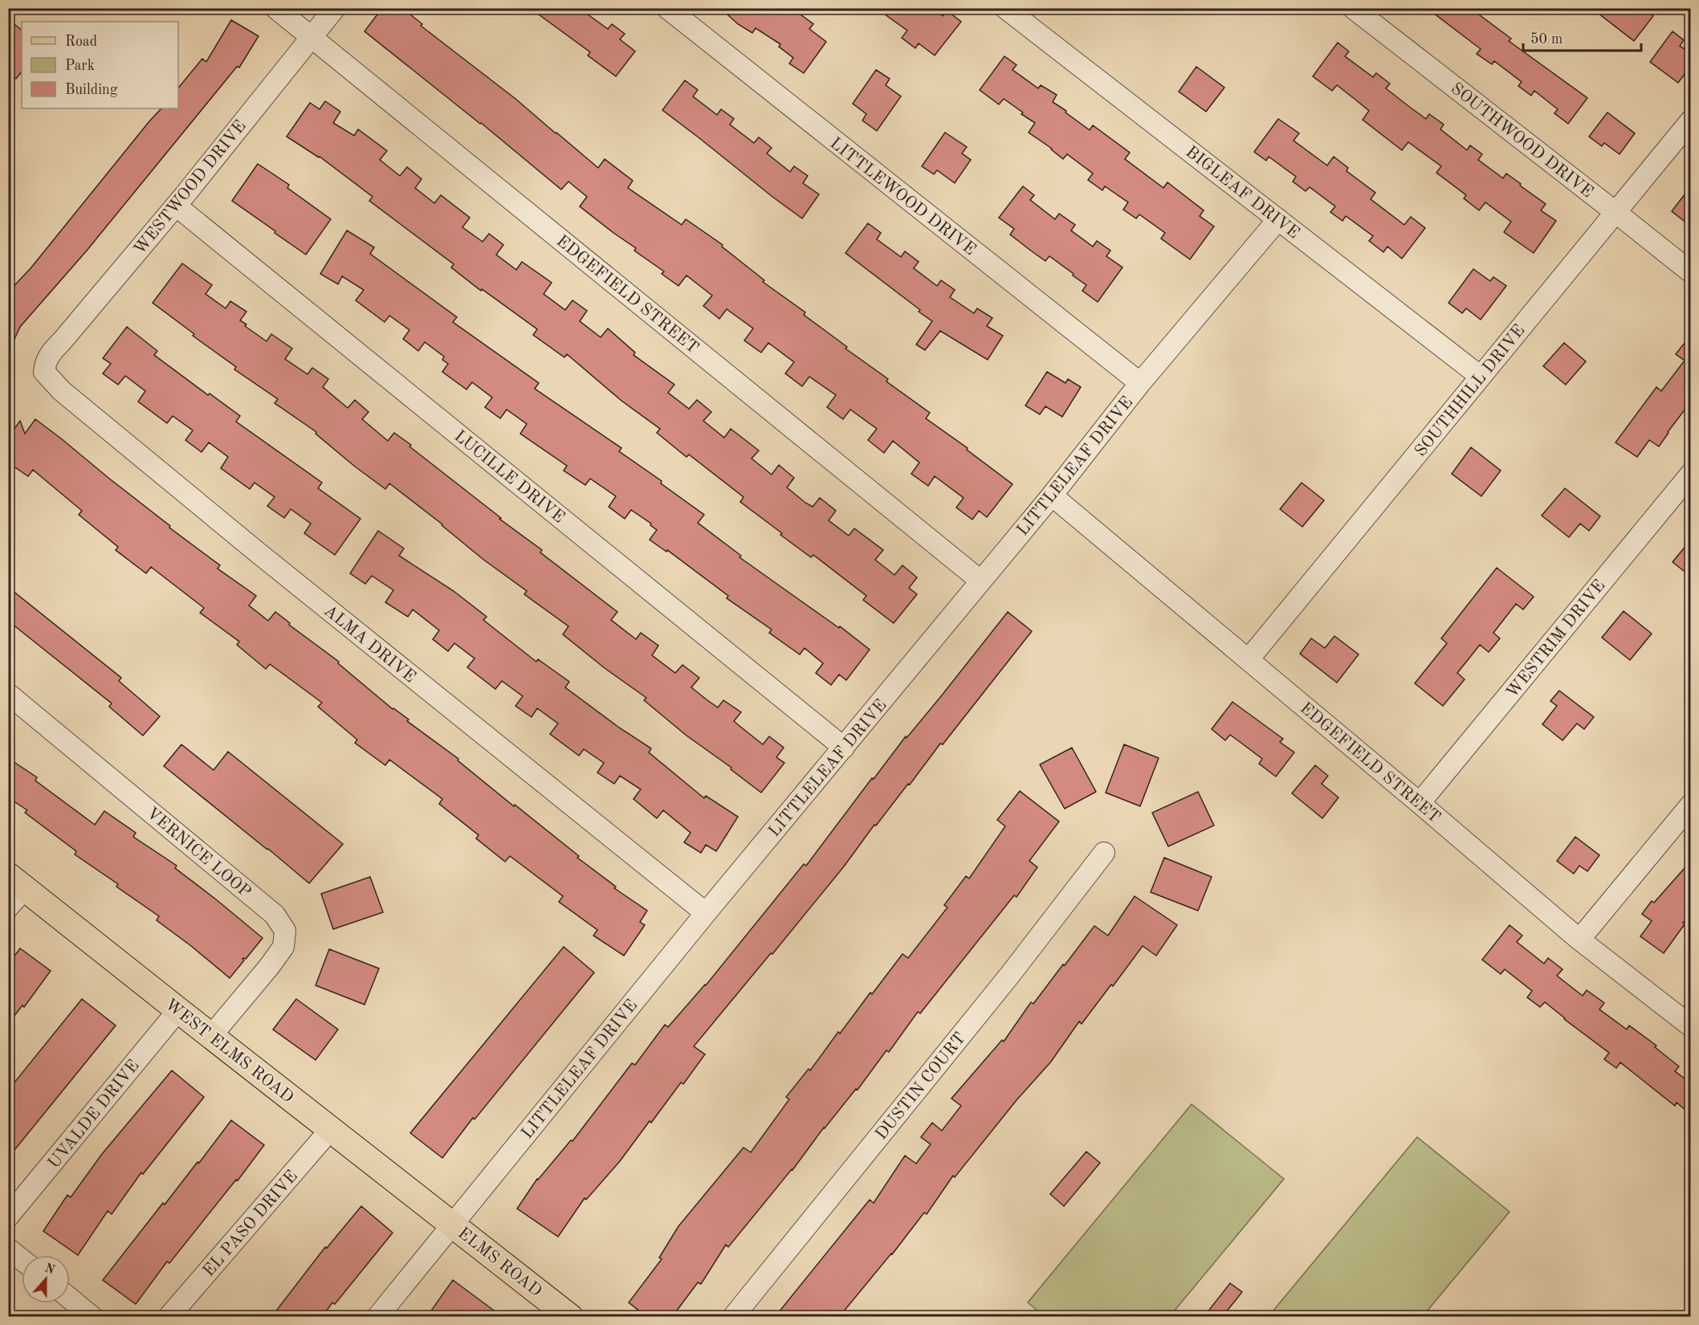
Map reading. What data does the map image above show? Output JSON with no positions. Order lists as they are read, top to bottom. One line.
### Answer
{"streets":{"main road":["WEST ELMS ROAD","ELMS ROAD"],"street":["SOUTHWOOD DRIVE","WESTWOOD DRIVE","BIGLEAF DRIVE","LITTLEWOOD DRIVE","EDGEFIELD STREET","SOUTHHILL DRIVE","LITTLELEAF DRIVE","LUCILLE DRIVE","WESTRIM DRIVE","ALMA DRIVE","VERNICE LOOP","DUSTIN COURT","UVALDE DRIVE","EL PASO DRIVE"]},"crossings":[["SOUTHWOOD DRIVE","SOUTHHILL DRIVE"],["WESTWOOD DRIVE","EDGEFIELD STREET"],["WESTWOOD DRIVE","LUCILLE DRIVE"],["WESTWOOD DRIVE","ALMA DRIVE"],["BIGLEAF DRIVE","SOUTHHILL DRIVE"],["BIGLEAF DRIVE","LITTLELEAF DRIVE"],["LITTLEWOOD DRIVE","LITTLELEAF DRIVE"],["EDGEFIELD STREET","SOUTHHILL DRIVE"],["EDGEFIELD STREET","LITTLELEAF DRIVE"],["EDGEFIELD STREET","WESTRIM DRIVE"],["LITTLELEAF DRIVE","LUCILLE DRIVE"],["LITTLELEAF DRIVE","ALMA DRIVE"],["LITTLELEAF DRIVE","WEST ELMS ROAD"],["LITTLELEAF DRIVE","ELMS ROAD"],["VERNICE LOOP","WEST ELMS ROAD"],["WEST ELMS ROAD","UVALDE DRIVE"],["WEST ELMS ROAD","EL PASO DRIVE"],["WEST ELMS ROAD","ELMS ROAD"]],"legend":["Road","Park","Building"],"scale_bar":"50 m","north":"top"}
